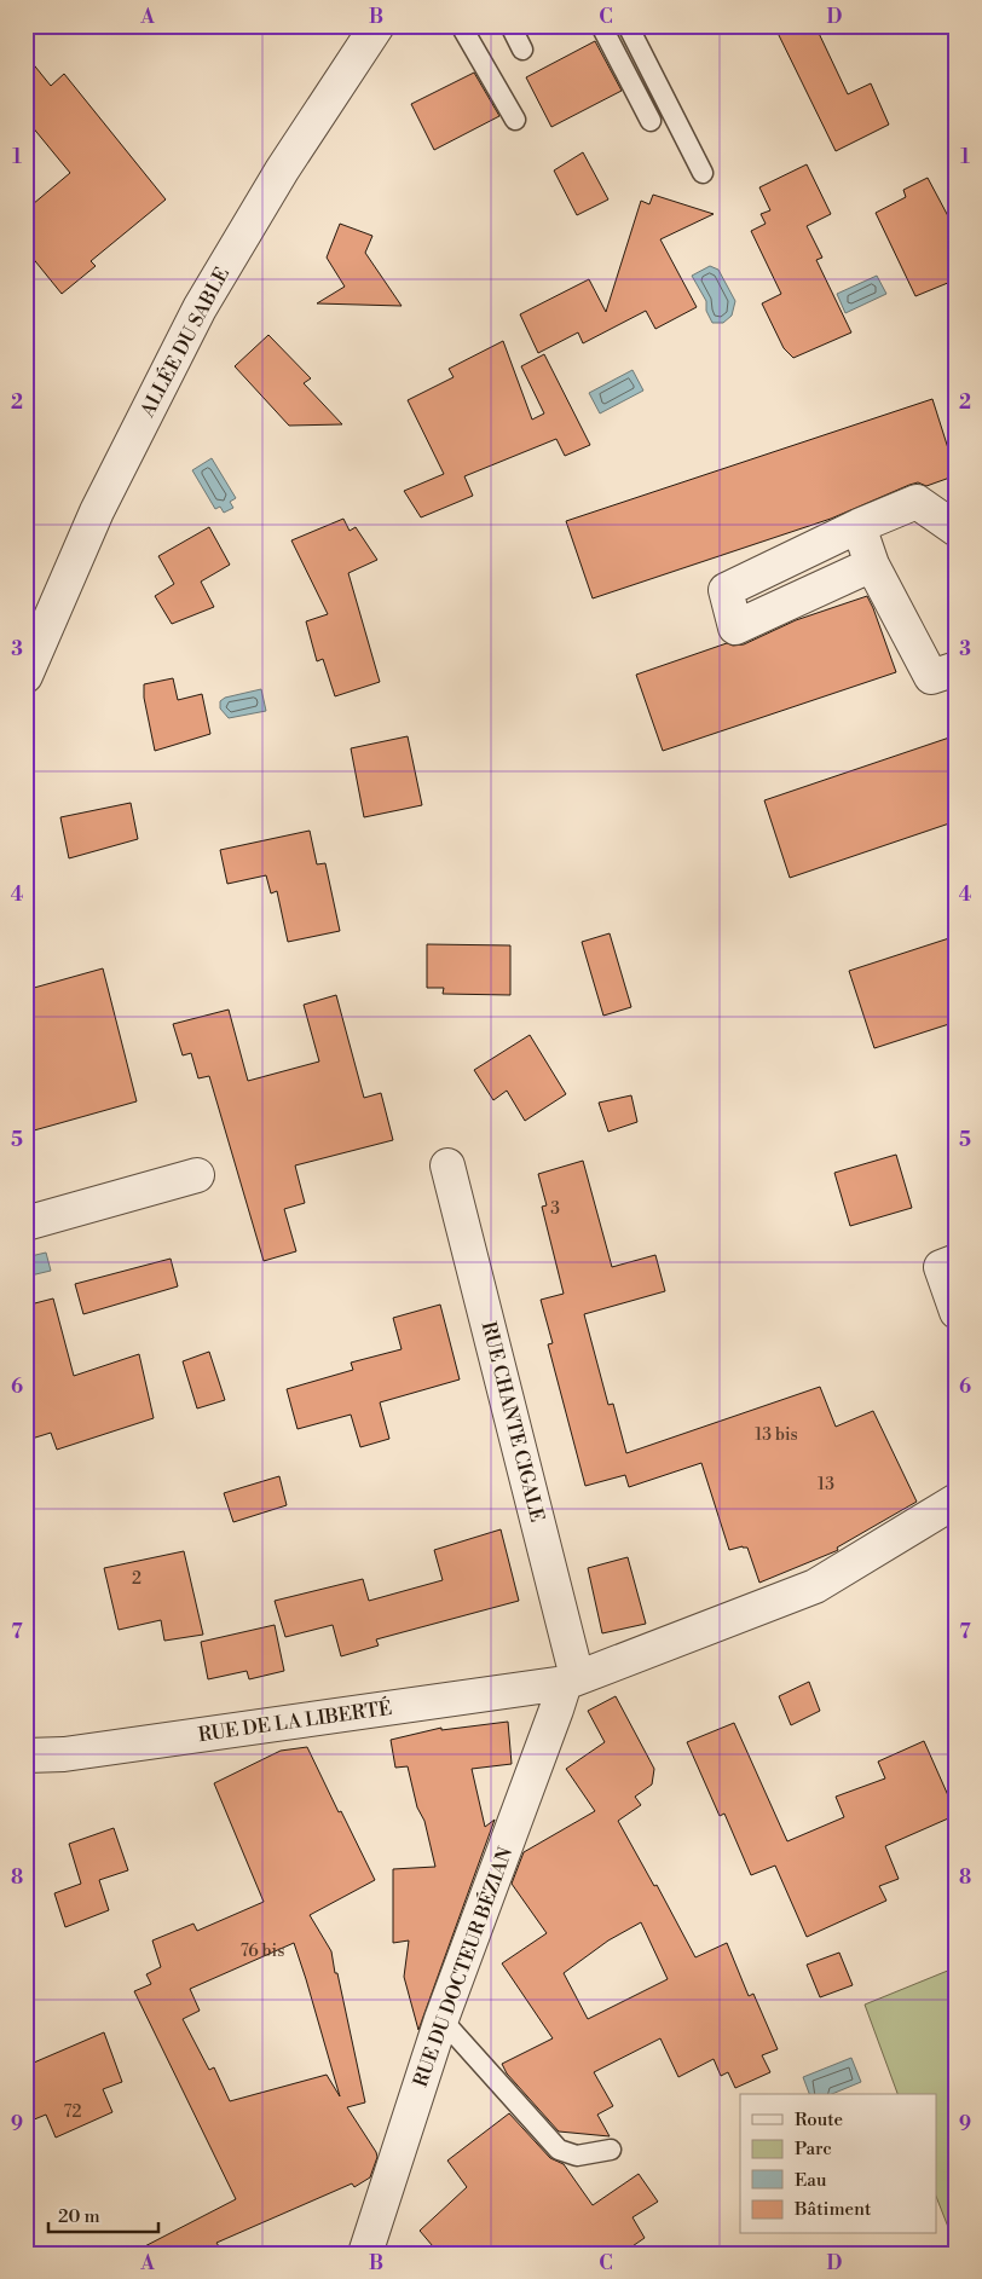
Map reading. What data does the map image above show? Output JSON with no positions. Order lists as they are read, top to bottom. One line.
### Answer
{"streets":{"street":["ALLÉE DU SABLE","RUE CHANTE CIGALE","RUE DE LA LIBERTÉ","RUE DU DOCTEUR BÉZIAN"]},"crossings":[["RUE CHANTE CIGALE","RUE DE LA LIBERTÉ"],["RUE CHANTE CIGALE","RUE DU DOCTEUR BÉZIAN"],["RUE DE LA LIBERTÉ","RUE DU DOCTEUR BÉZIAN"]],"house_numbers":["3","13 bis","13","2","76 bis","72"],"legend":["Route","Parc","Eau","Bâtiment"],"scale_bar":"20 m","grid":{"columns":["A","B","C","D"],"rows":["1","2","3","4","5","6","7","8","9"]}}
